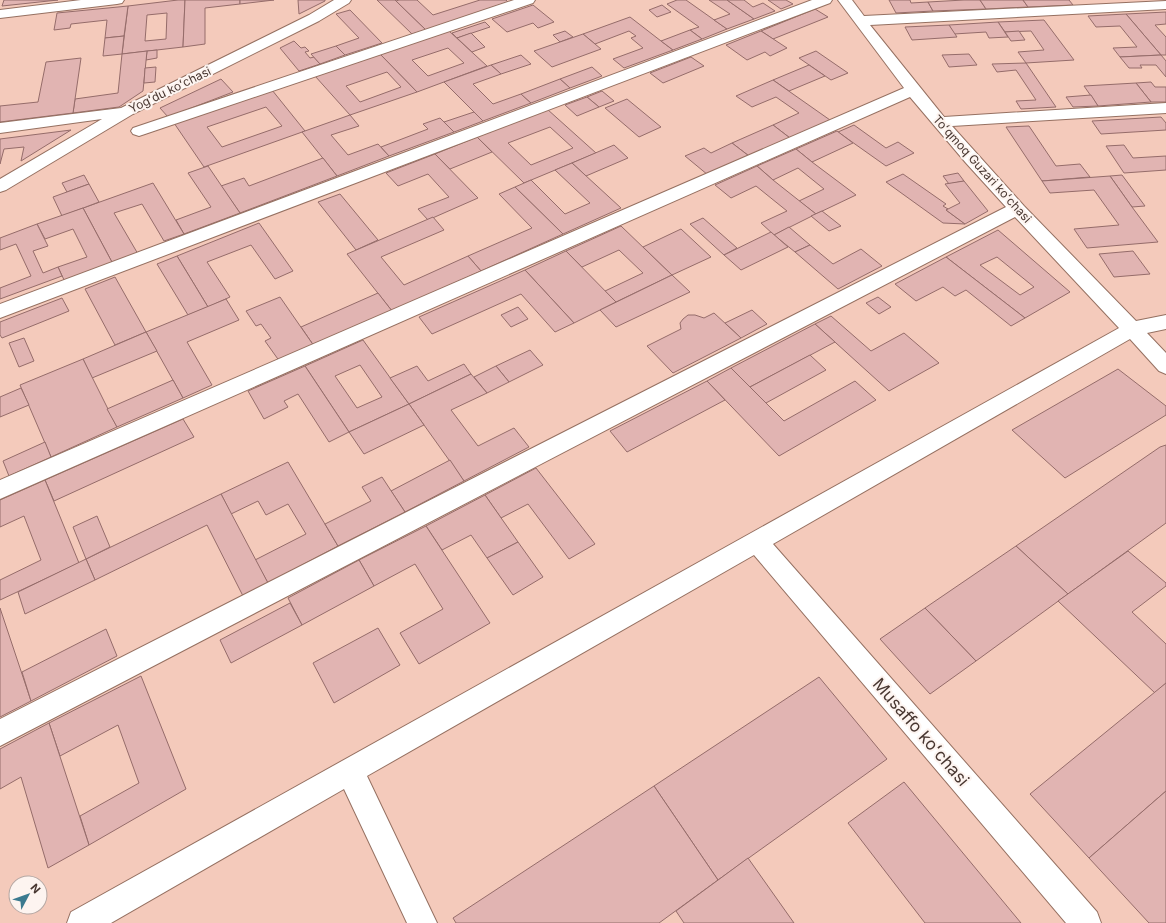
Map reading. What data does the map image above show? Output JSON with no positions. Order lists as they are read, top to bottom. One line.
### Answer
{"streets":{"street":["Yogʻdu koʻchasi","Toʻqmoq Guzari koʻchasi","Musaffo koʻchasi"]},"north":"top right"}
